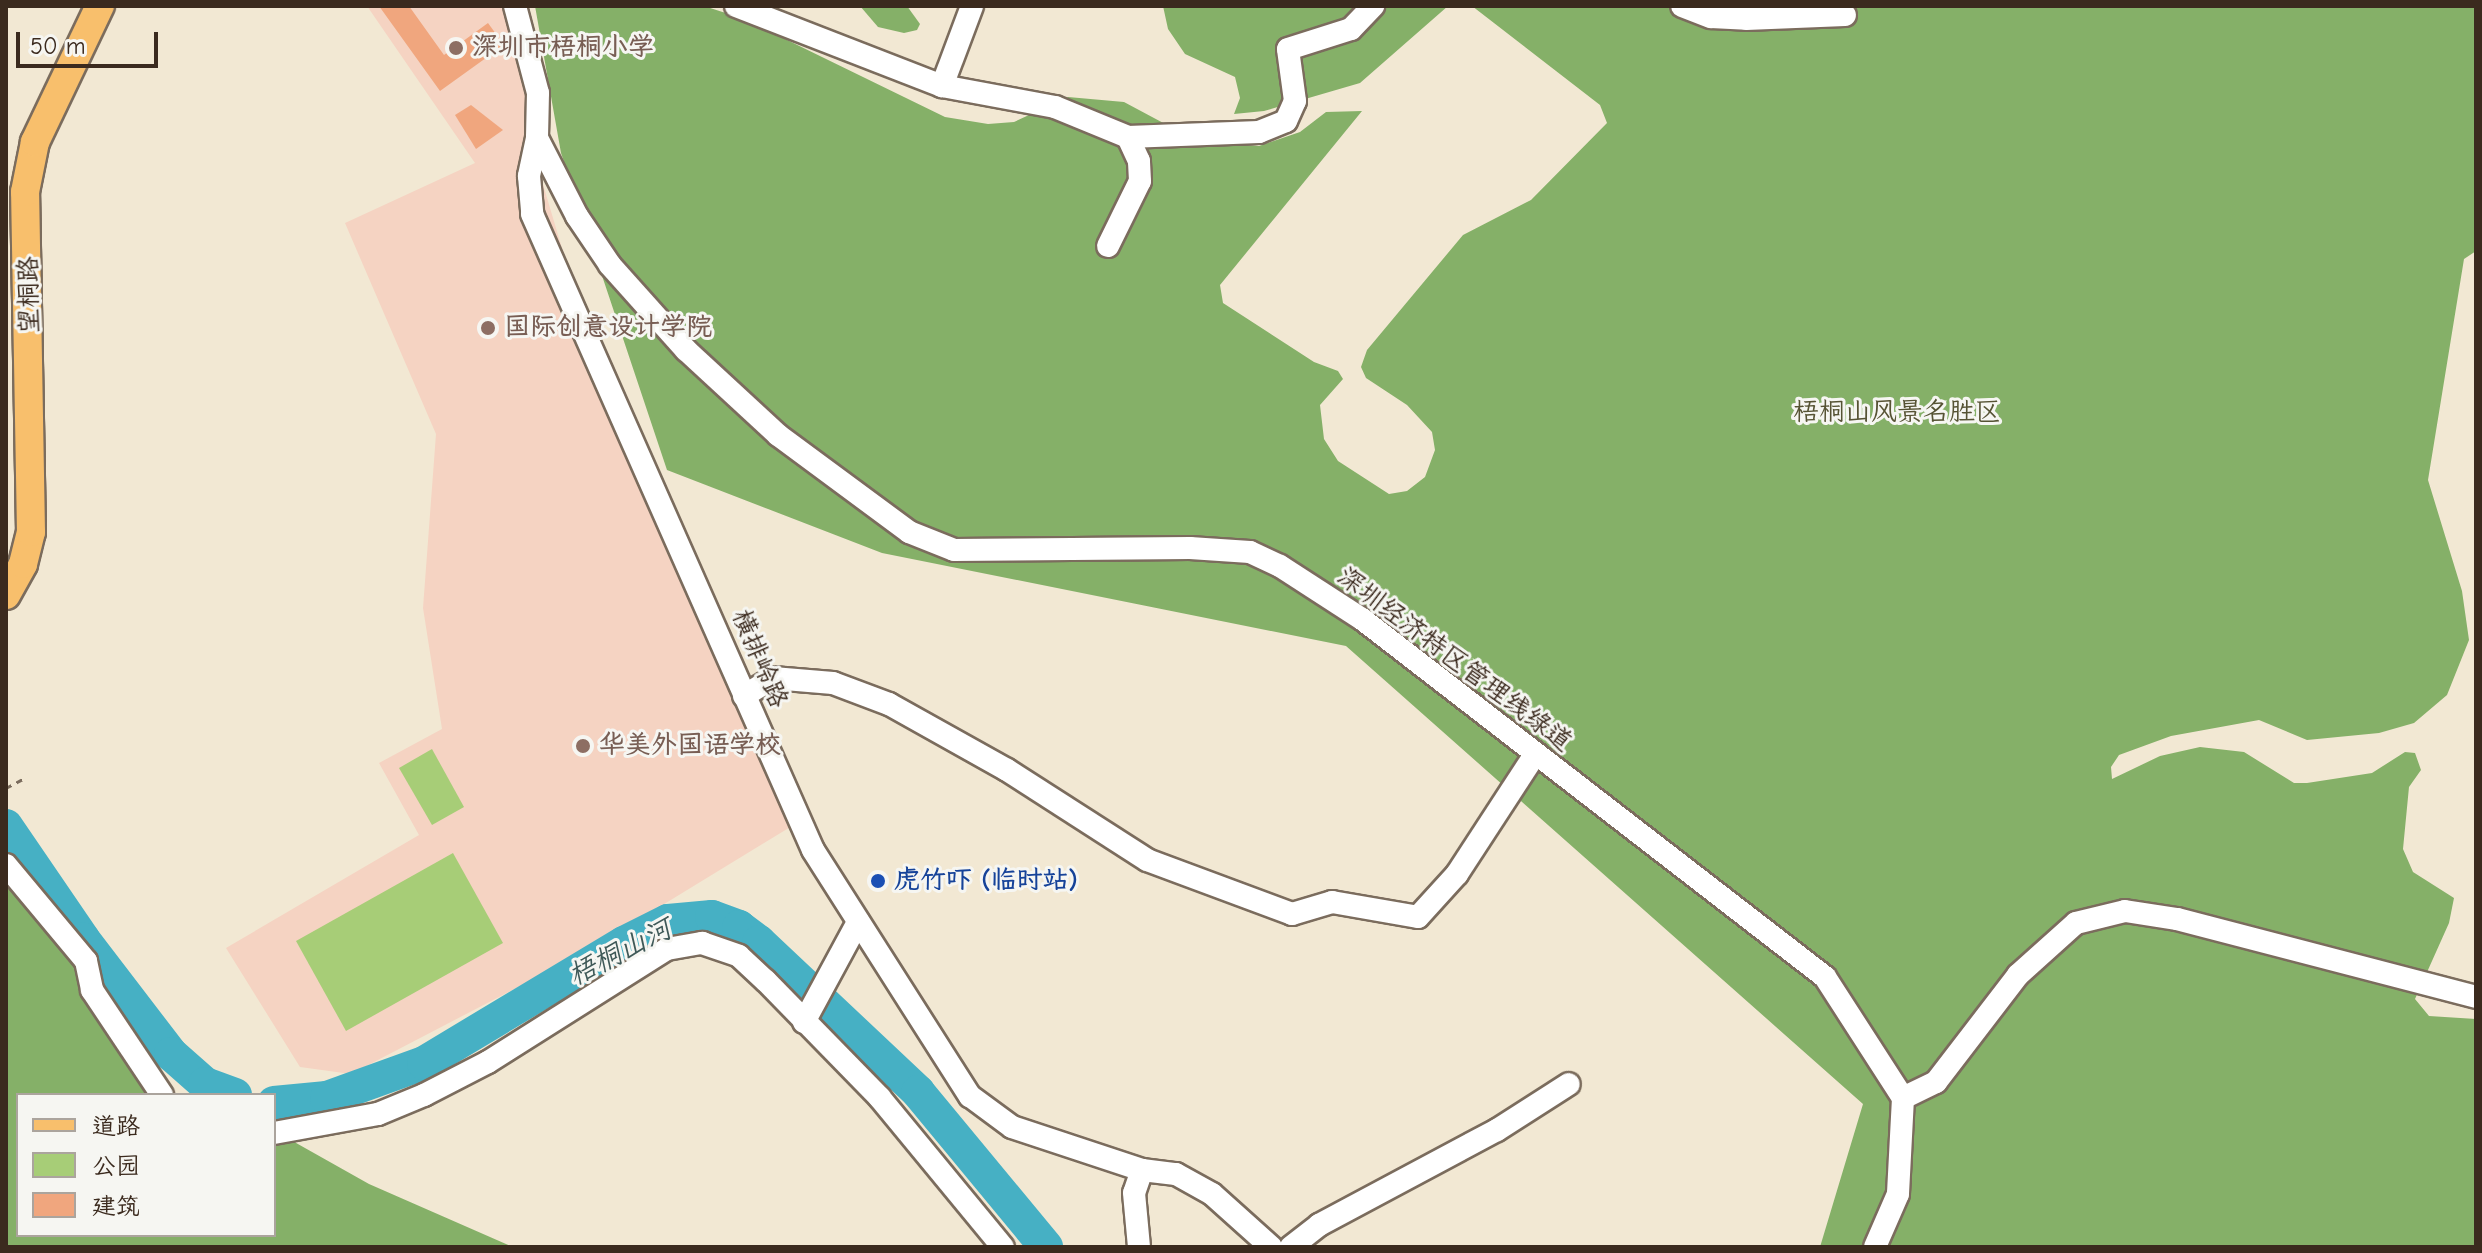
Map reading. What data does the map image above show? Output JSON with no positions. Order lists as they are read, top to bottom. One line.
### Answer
{"streets":{"main road":["望桐路"],"street":["横排岭路","深圳经济特区管理线绿道"]},"crossings":[["横排岭路","深圳经济特区管理线绿道"]],"water":["梧桐山河"],"parks":["梧桐山风景名胜区"],"places":["深圳市梧桐小学","国际创意设计学院","华美外国语学校","虎竹吓 (临时站)"],"legend":["道路","公园","建筑"],"scale_bar":"50 m"}
